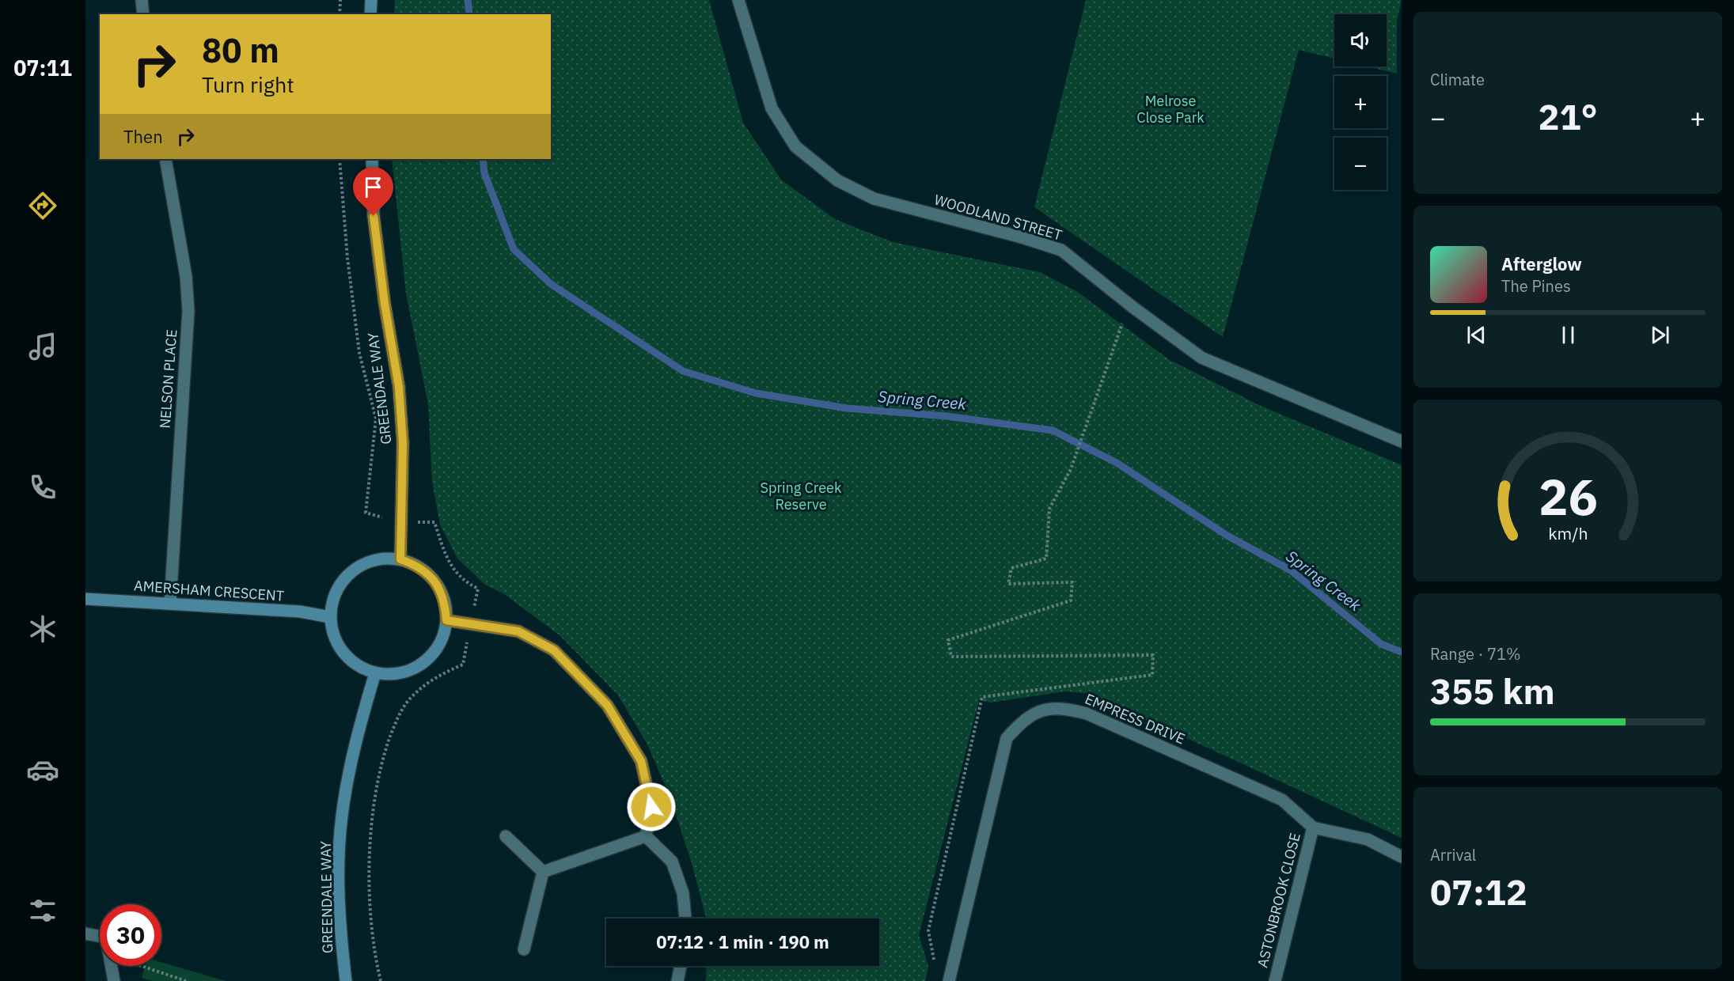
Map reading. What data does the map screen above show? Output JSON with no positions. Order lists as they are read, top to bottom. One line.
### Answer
{"streets":{"street":["WOODLAND STREET","NELSON PLACE","GREENDALE WAY","AMERSHAM CRESCENT","EMPRESS DRIVE","ASTONBROOK CLOSE"]},"crossings":[["NELSON PLACE","AMERSHAM CRESCENT"],["GREENDALE WAY","AMERSHAM CRESCENT"],["EMPRESS DRIVE","ASTONBROOK CLOSE"]],"water":["Spring Creek"],"parks":["Melrose Close Park","Spring Creek Reserve"],"page":{"tabs":"07:11","tile":["Climate",["Range · 71%","355 km"],["Arrival","07:12"]],"map_buttons":["+","−"],"turn":["80 m","Turn right"],"heat":["−","21°","+"],"then":"Then","song":["Afterglow","The Pines"],"limit":"30","trip":"07:12 · 1 min · 190 m","gauge":["26","km/h"]}}
